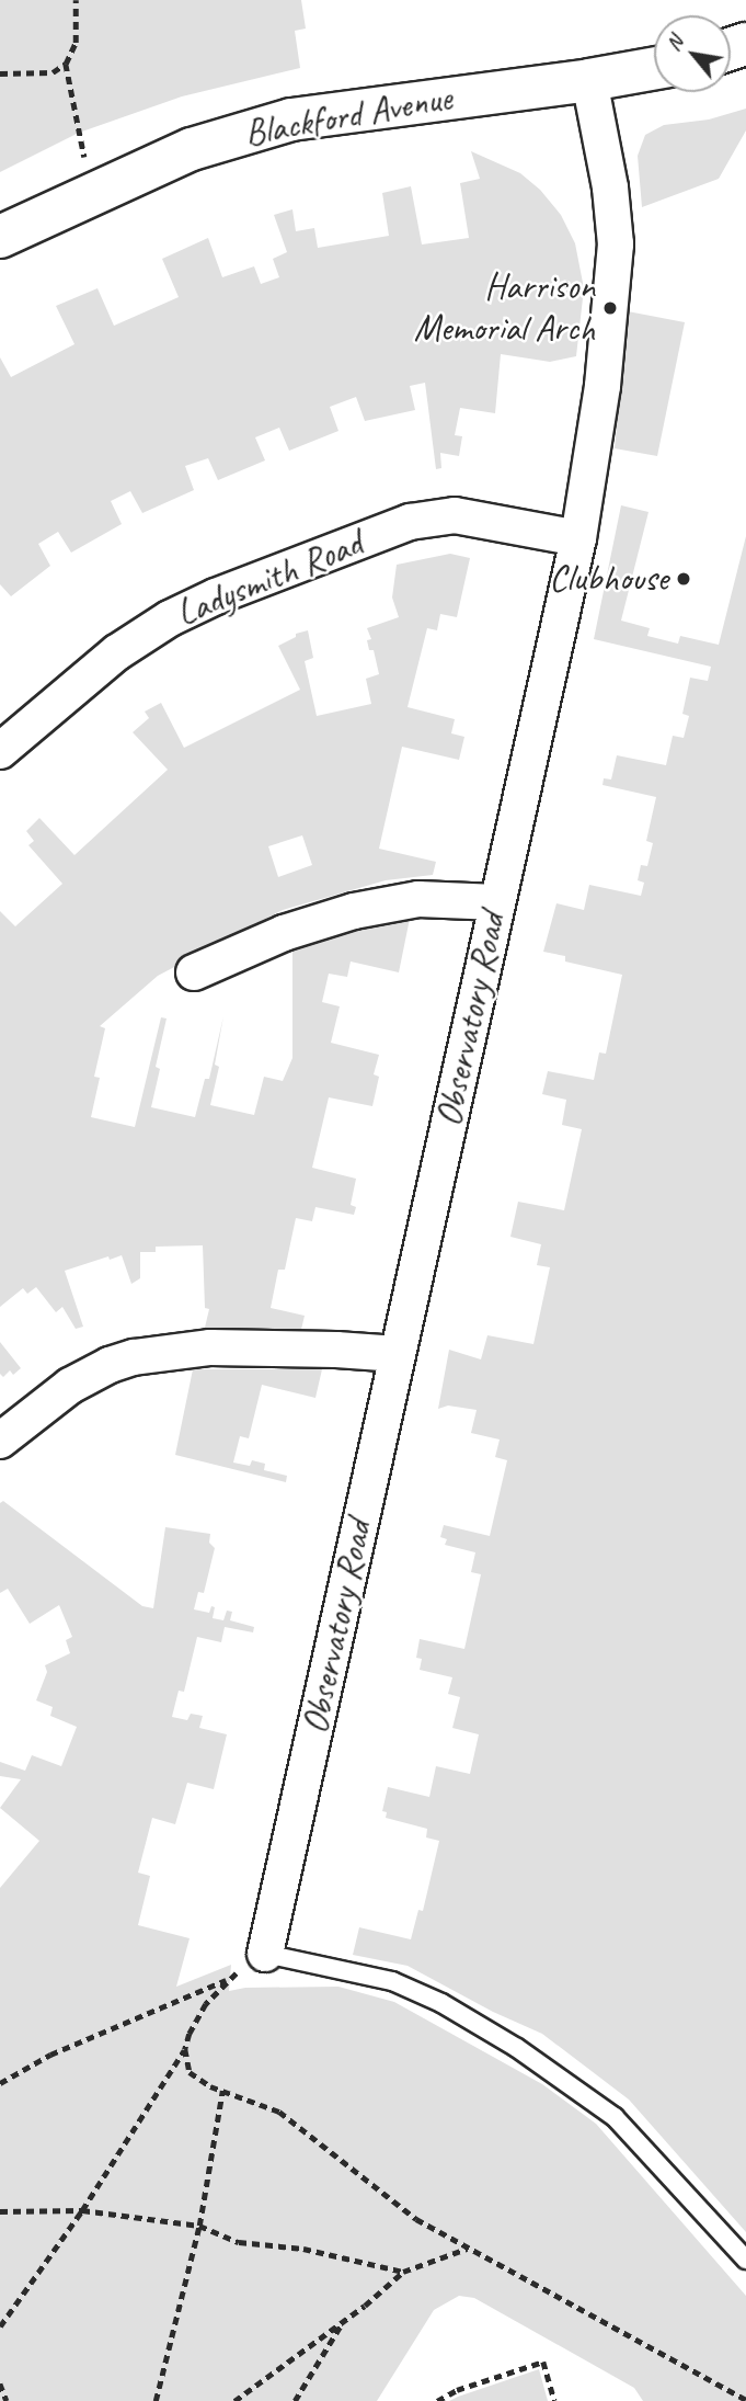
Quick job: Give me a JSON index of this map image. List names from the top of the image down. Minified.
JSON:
{"streets":{"street":["Blackford Avenue","Ladysmith Road","Observatory Road"]},"crossings":[["Blackford Avenue","Observatory Road"],["Ladysmith Road","Observatory Road"]],"places":["Harrison Memorial Arch","Clubhouse"],"north":"top left"}
